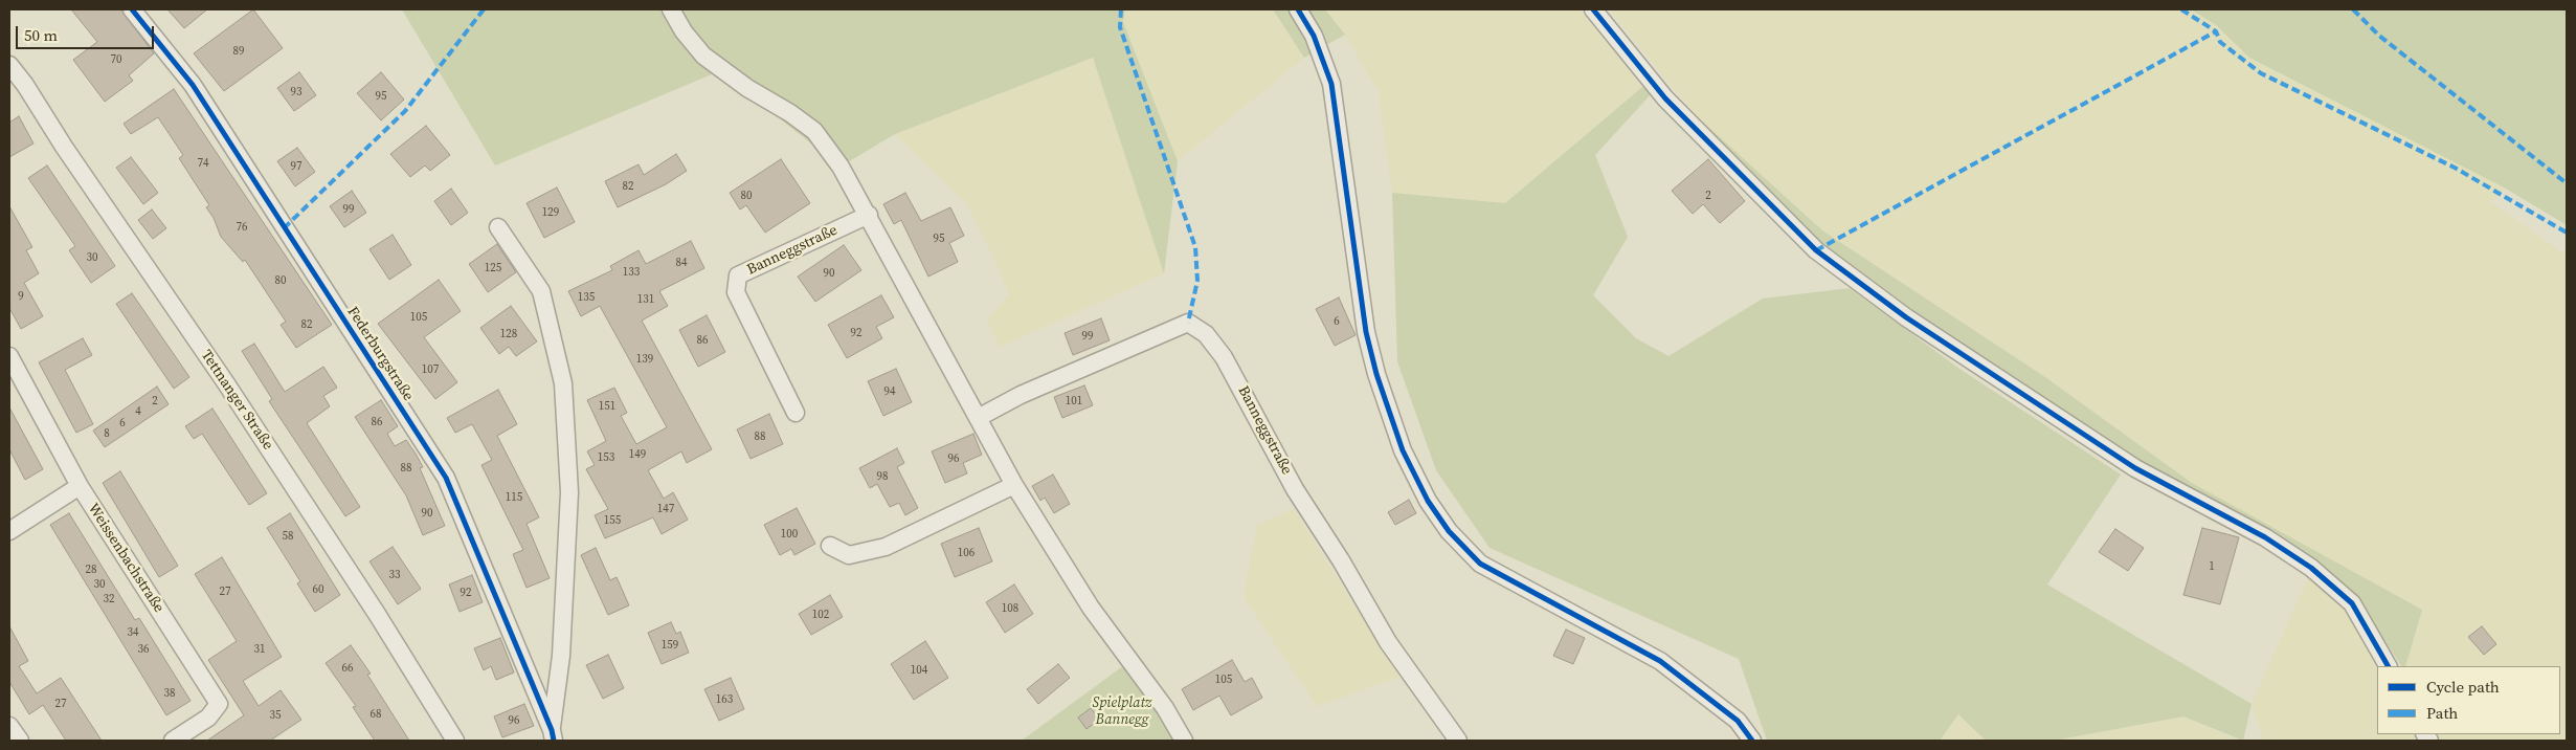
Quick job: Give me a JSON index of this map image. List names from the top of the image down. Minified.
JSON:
{"streets":{"street":["Banneggstraße","Federburgstraße","Tettnanger Straße","Weissenbachstraße"]},"parks":["Spielplatz Bannegg"],"house_numbers":["89","70","93","95","74","97","82","80","2","99","129","76","95","30","84","125","133","90","80","9","135","131","105","6","82","92","128","99","86","139","107","94","2","101","151","4","86","6","8","88","149","153","96","88","98","115","147","90","155","100","58","106","1","28","33","30","60","27","92","32","108","102","34","159","36","31","66","104","105","38","163","27","68","35","96"],"legend":["Cycle path","Path"],"scale_bar":"50 m"}
